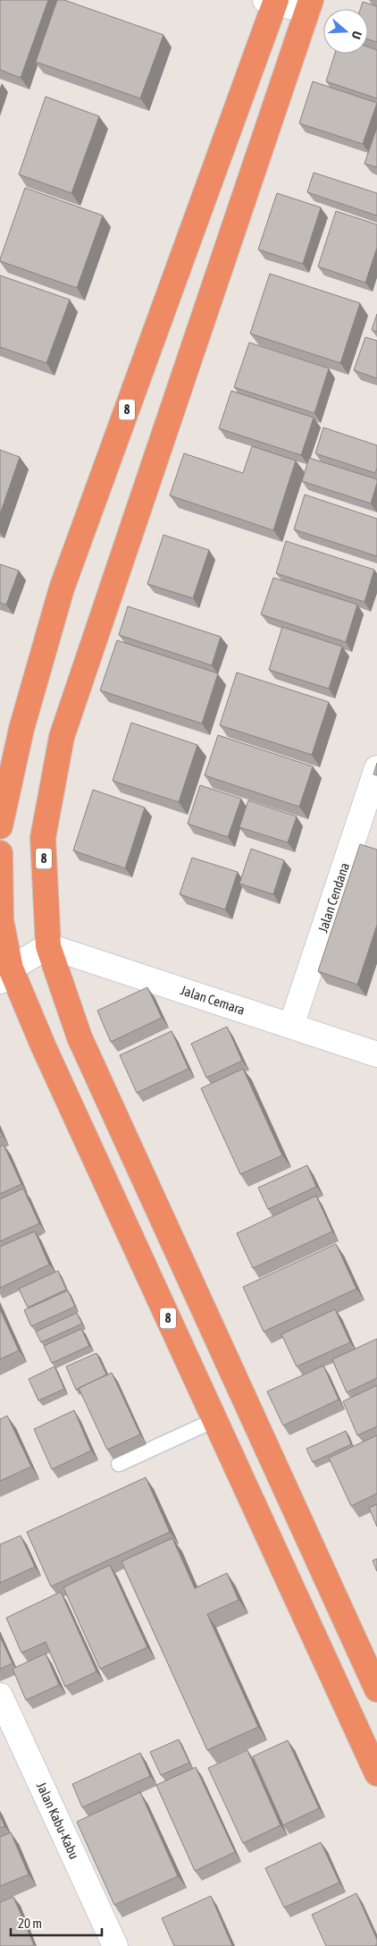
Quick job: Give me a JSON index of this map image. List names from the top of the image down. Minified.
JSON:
{"streets":{"highway":["8"],"street":["Jalan Cendana","Jalan Cemara","Jalan Kabu-Kabu"]},"crossings":[["8","Jalan Cemara"],["Jalan Cendana","Jalan Cemara"]],"scale_bar":"20 m","north":"right"}
